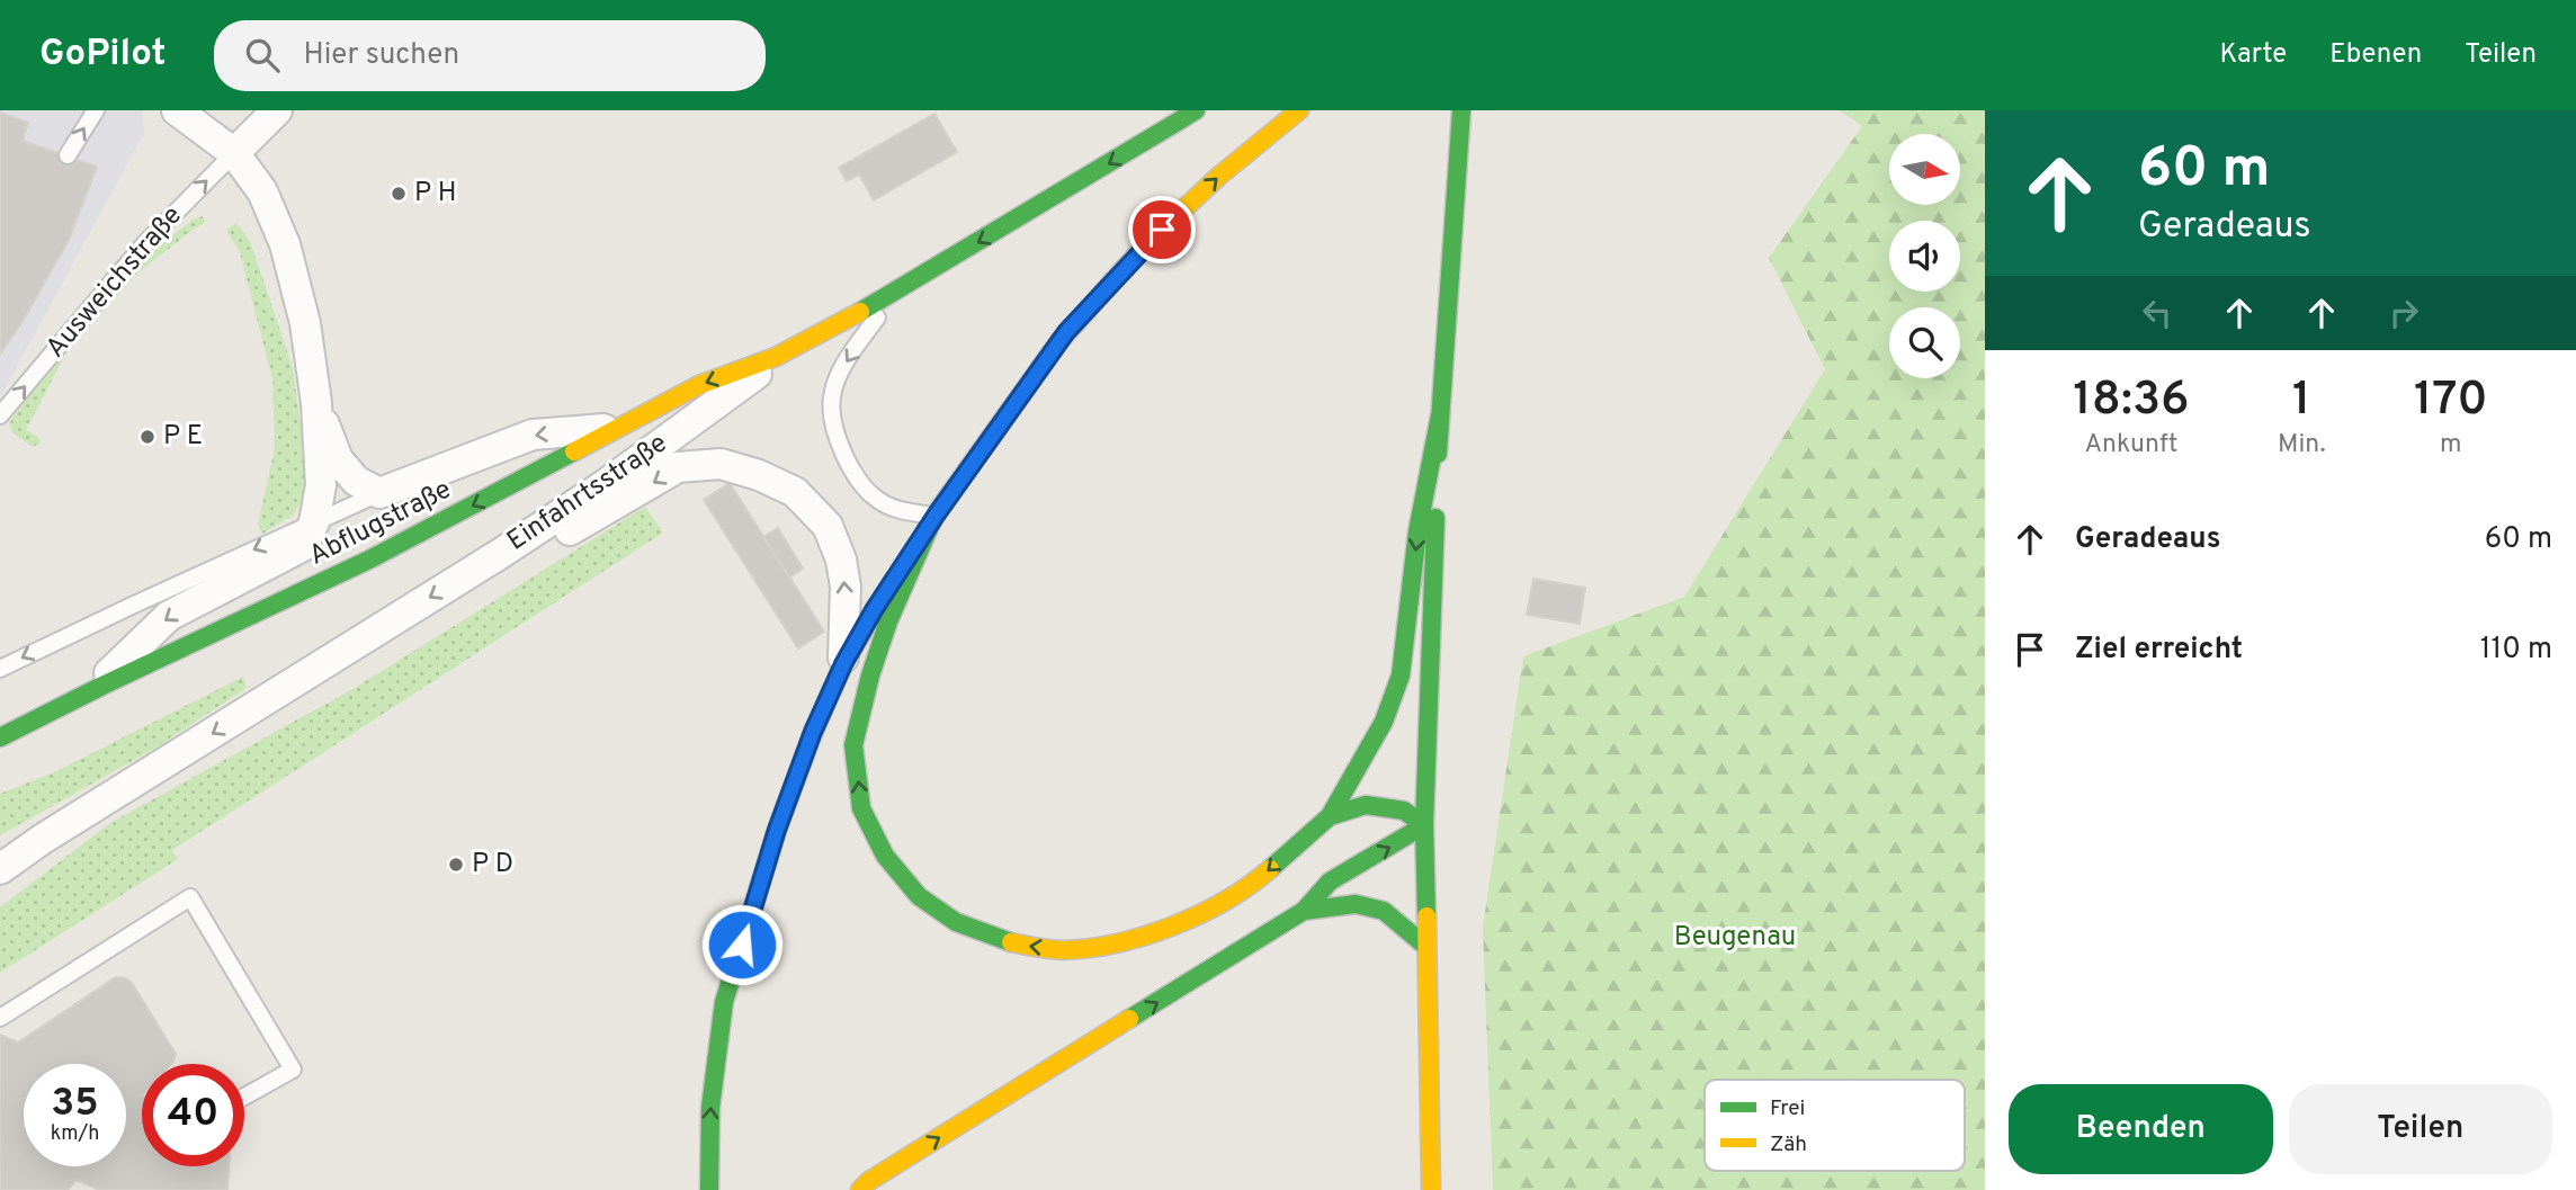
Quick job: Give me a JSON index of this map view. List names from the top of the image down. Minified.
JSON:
{"streets":{"main road":["Einfahrtsstraße","Abflugstraße"],"lane":["Ausweichstraße"]},"crossings":[["Einfahrtsstraße","Abflugstraße"]],"one_way":["Ausweichstraße","Abflugstraße"],"parks":["Beugenau"],"places":["P H","P E","P D"],"legend":["Frei","Zäh"],"north":"right","page":{"header":"GoPilot","search":"Hier suchen","nav":["Karte","Ebenen","Teilen"],"turn":["60 m","Geradeaus"],"eta":["18:36","Ankunft","1","Min.","170","m"],"list":[{"name":"Geradeaus","value":"60 m"},{"name":"Ziel erreicht","value":"110 m"}],"speed":"35 km/h","limit":"40","buttons":["Beenden","Teilen"]}}
